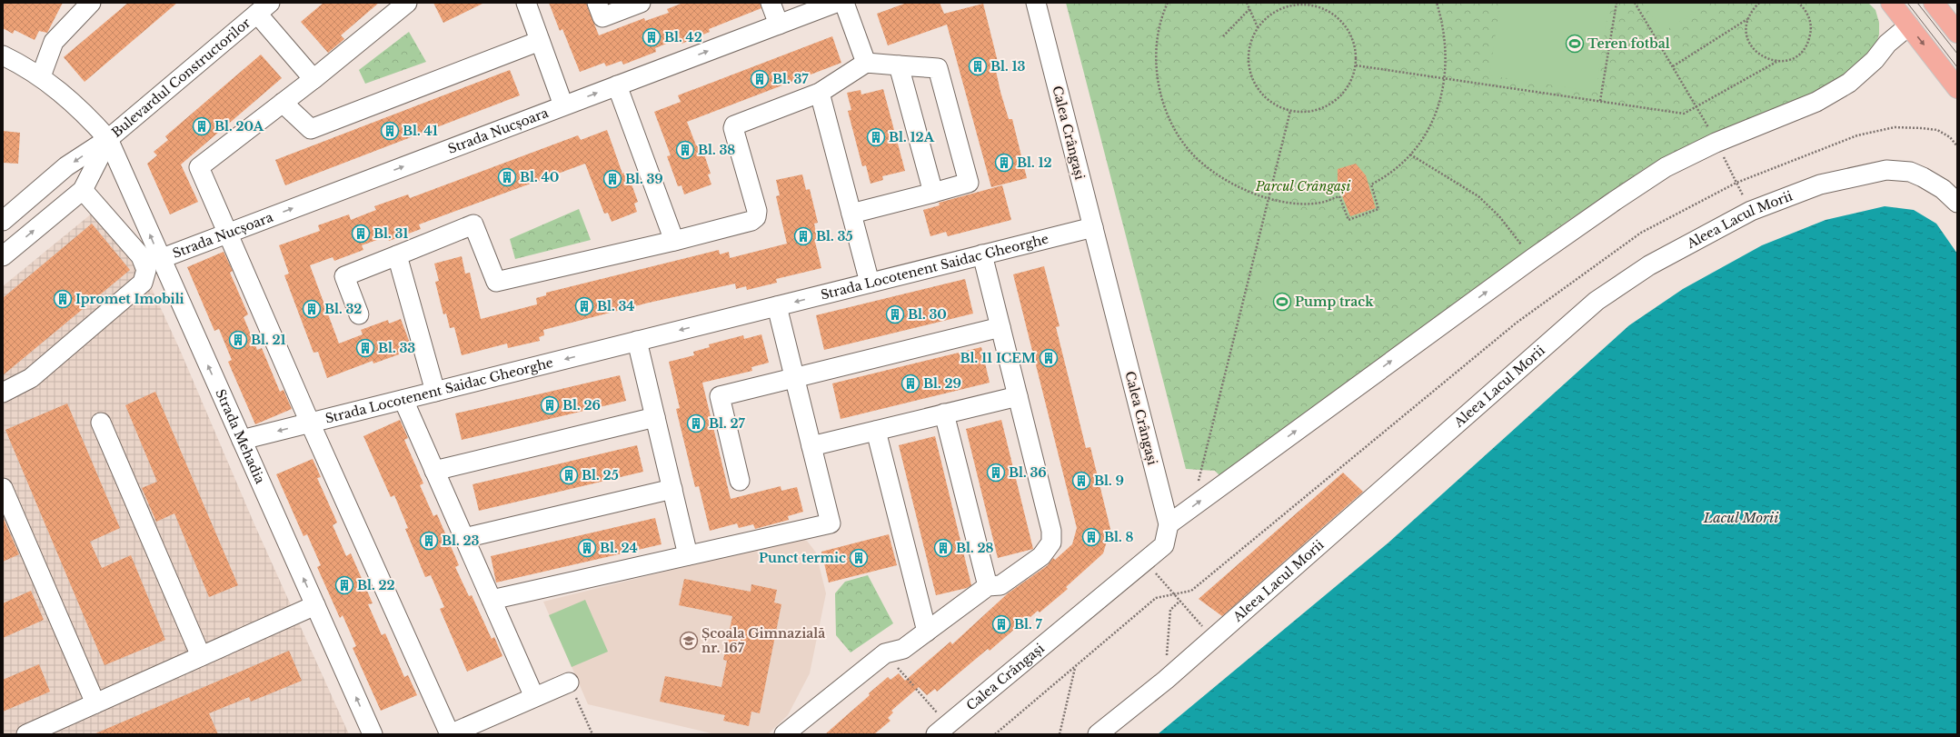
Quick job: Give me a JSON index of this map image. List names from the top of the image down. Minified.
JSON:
{"streets":{"street":["Bulevardul Constructorilor","Strada Nucșoara","Calea Crângași","Aleea Lacul Morii","Strada Locotenent Saidac Gheorghe","Strada Mehadia"]},"crossings":[["Bulevardul Constructorilor","Strada Mehadia"],["Strada Nucșoara","Strada Mehadia"],["Calea Crângași","Strada Locotenent Saidac Gheorghe"],["Strada Locotenent Saidac Gheorghe","Strada Mehadia"]],"water":["Lacul Morii"],"parks":["Parcul Crângași"],"places":{"building":["Bl. 42","Bl. 13","Bl. 37","Bl. 20A","Bl. 41","Bl. 12A","Bl. 38","Bl. 12","Bl. 40","Bl. 39","Bl. 31","Bl. 35","Ipromet Imobili","Bl. 34","Bl. 32","Bl. 30","Bl. 21","Bl. 33","Bl. 11 ICEM","Bl. 29","Bl. 26","Bl. 27","Bl. 36","Bl. 25","Bl. 9","Bl. 8","Bl. 23","Bl. 24","Bl. 28","Punct termic","Bl. 22","Bl. 7"],"sports":["Teren fotbal","Pump track"],"school or university":["Școala Gimnazială nr. 167"]}}
